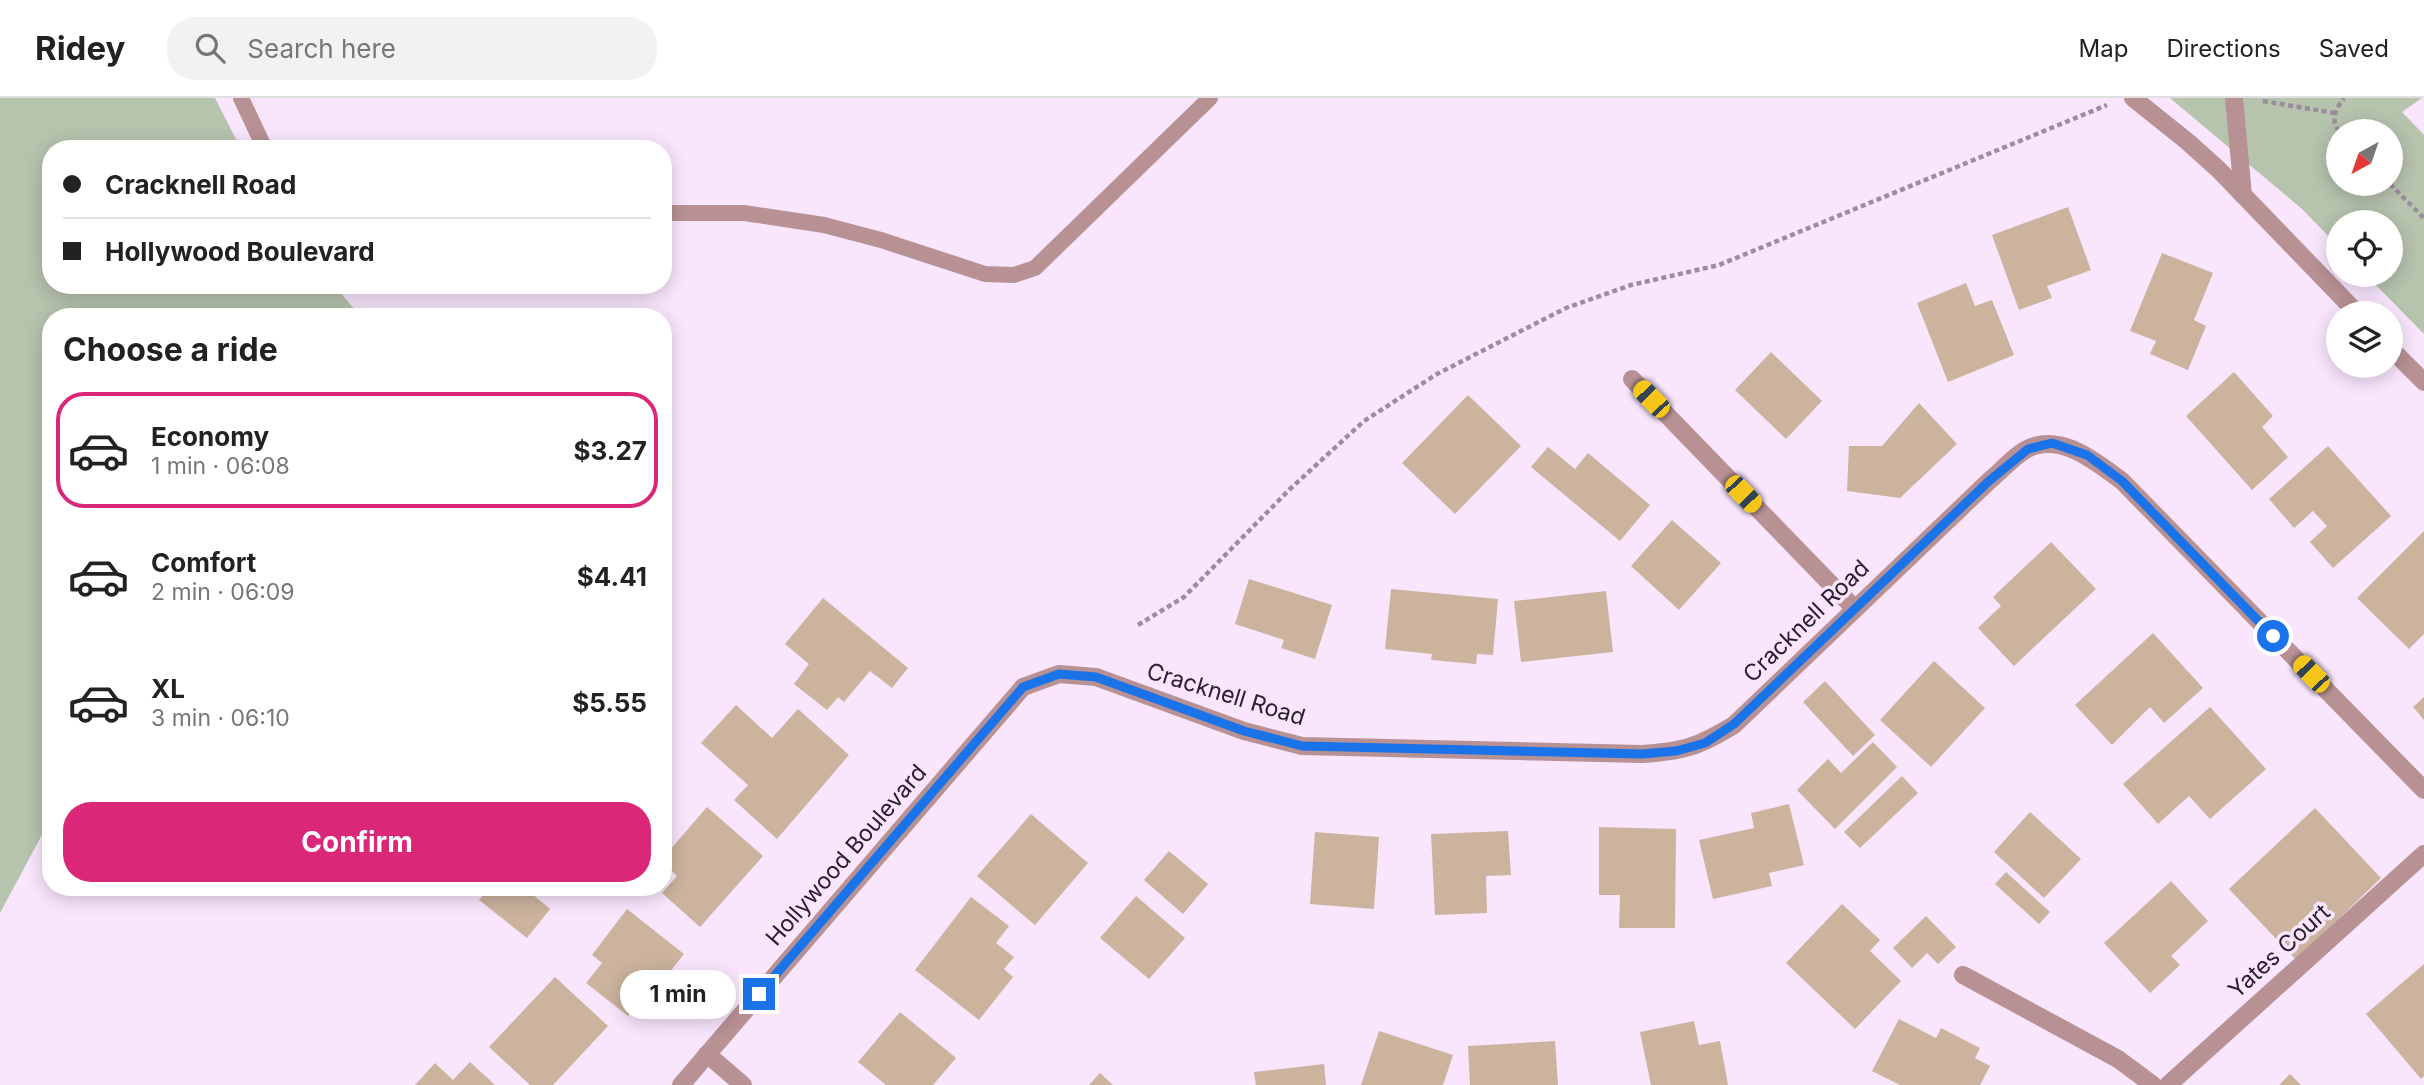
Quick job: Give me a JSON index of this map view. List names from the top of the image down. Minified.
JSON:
{"streets":{"street":["Cracknell Road","Hollywood Boulevard","Yates Court"]},"crossings":[["Cracknell Road","Hollywood Boulevard"]],"north":"bottom left","page":{"header":"Ridey","search":"Search here","nav":["Map","Directions","Saved"],"banner":["Cracknell Road","Hollywood Boulevard"],"heading":"Choose a ride","list":[{"name":"Economy","note":"1 min · 06:08","value":"$3.27"},{"name":"Comfort","note":"2 min · 06:09","value":"$4.41"},{"name":"XL","note":"3 min · 06:10","value":"$5.55"}],"buttons":"Confirm","bubble":"1 min"}}
